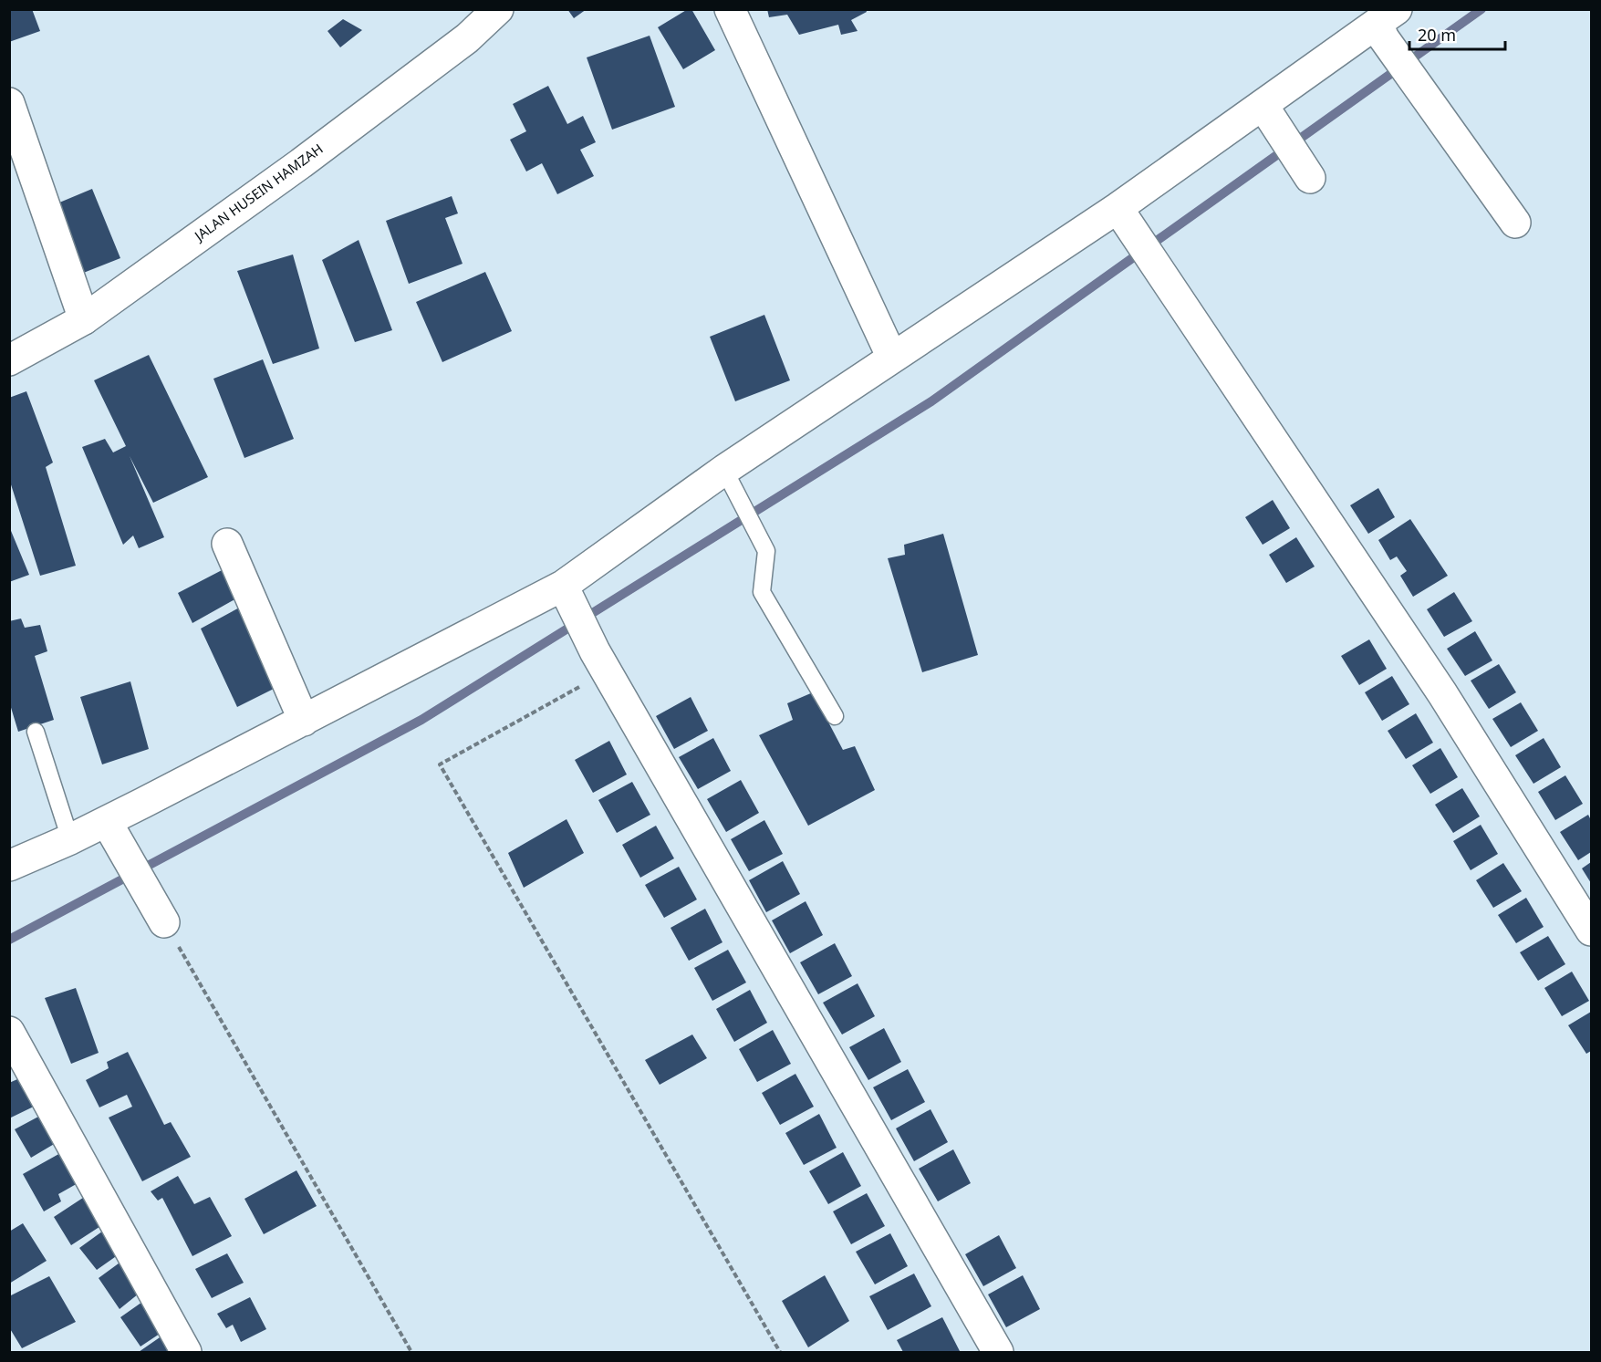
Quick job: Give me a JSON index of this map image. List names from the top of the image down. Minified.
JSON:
{"streets":{"street":["JALAN HUSEIN HAMZAH"]},"scale_bar":"20 m"}
